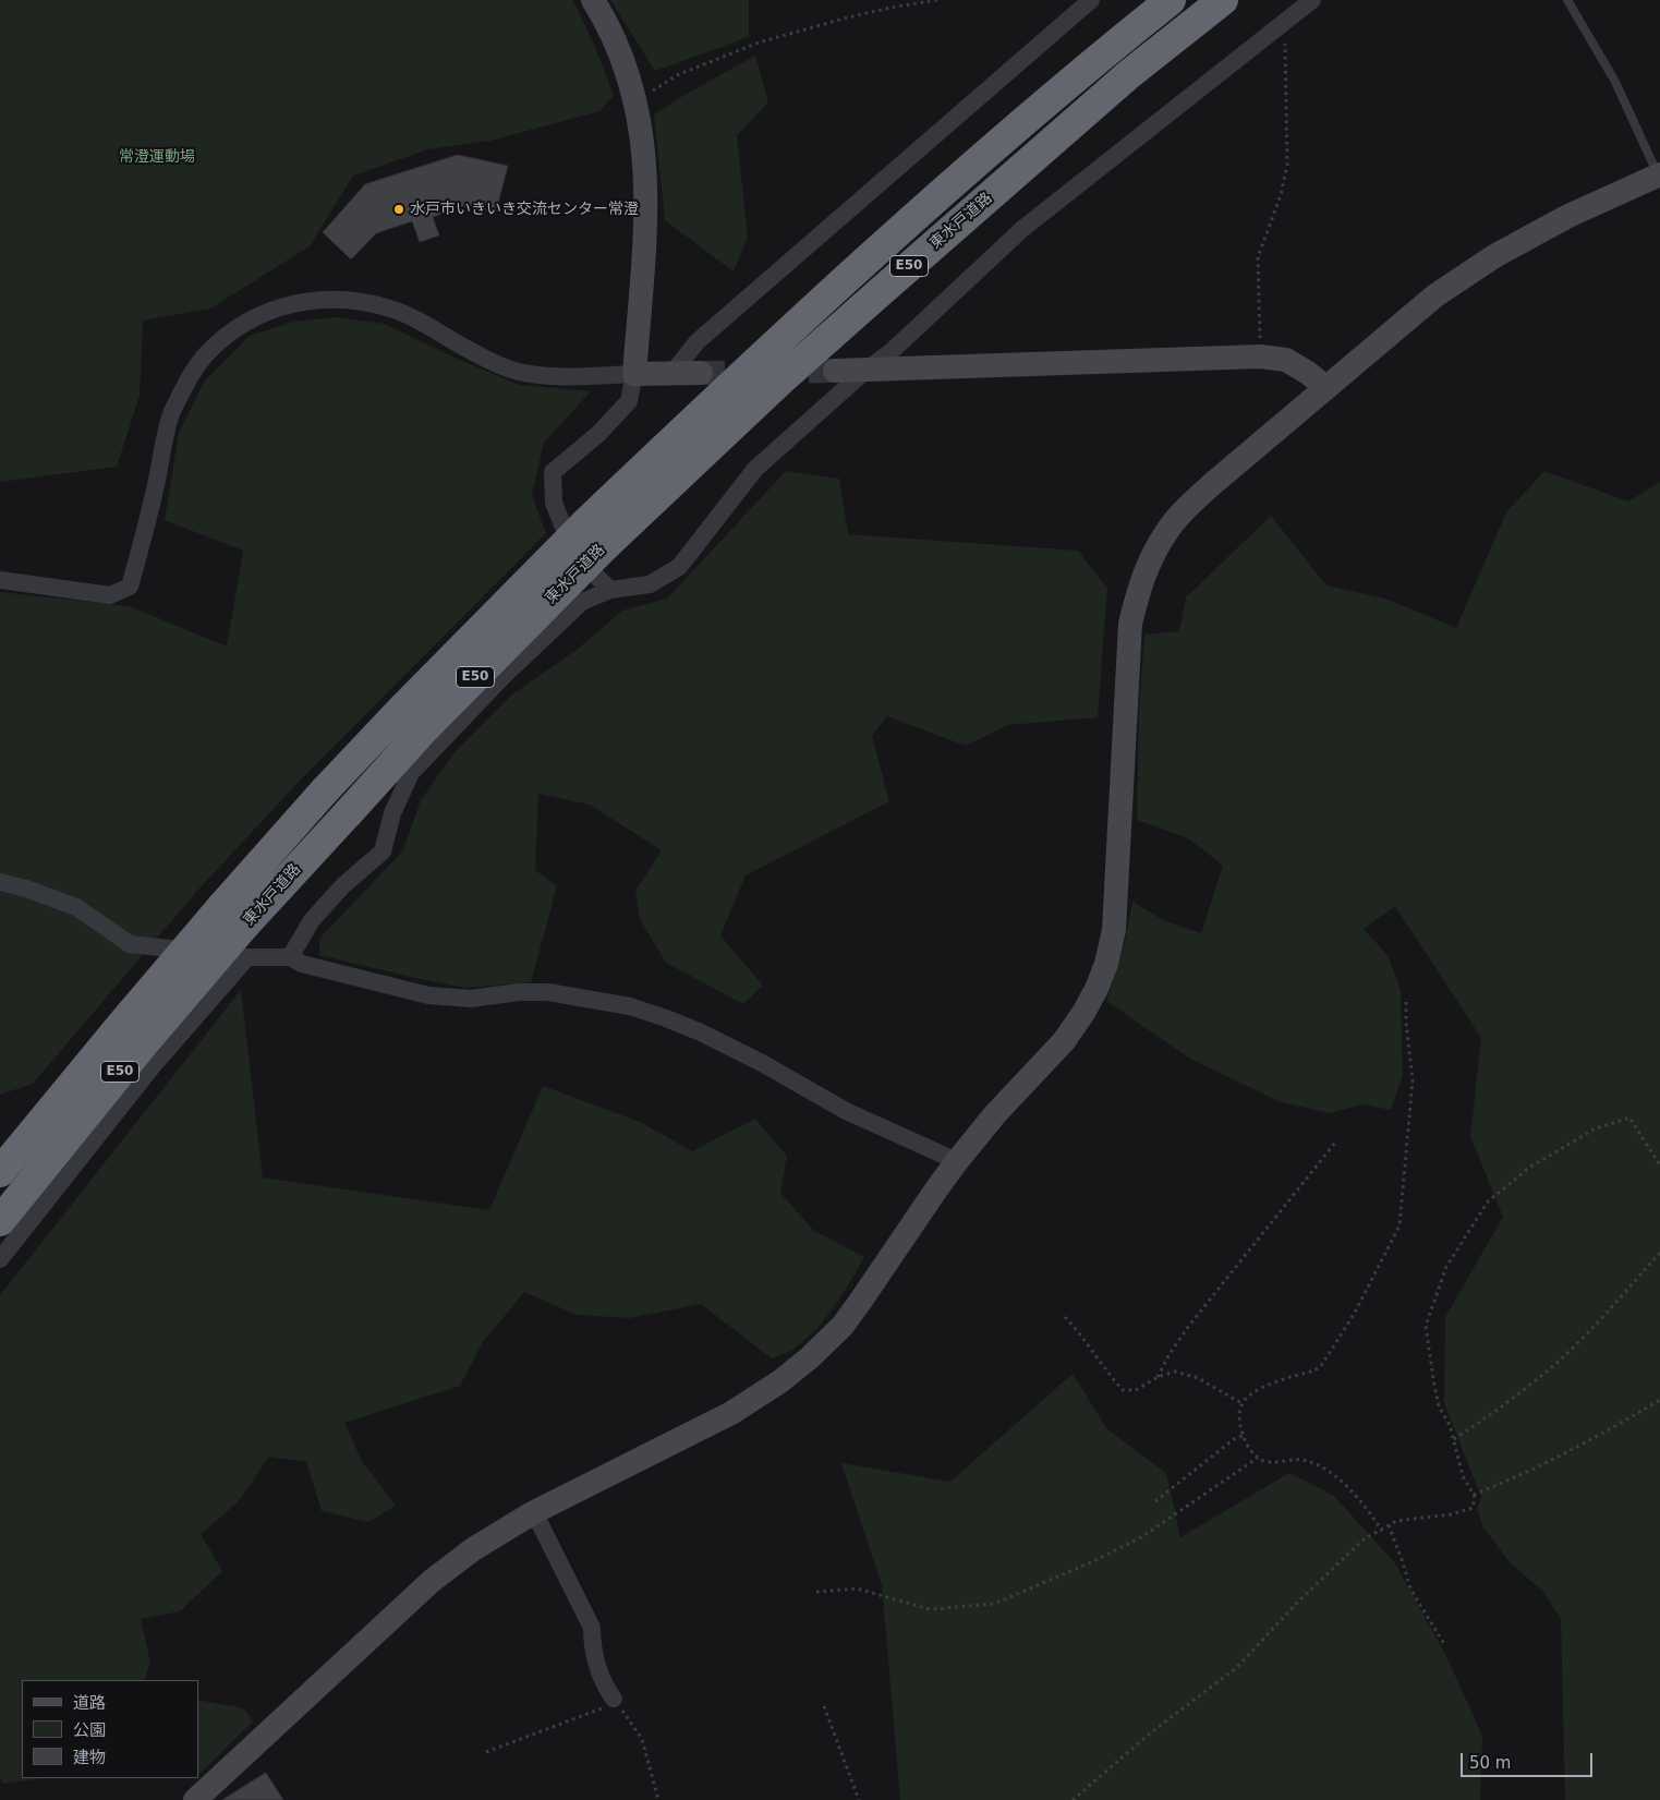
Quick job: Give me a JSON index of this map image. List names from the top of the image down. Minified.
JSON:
{"streets":{"highway":["東水戸道路","E50"]},"parks":["常澄運動場"],"places":["水戸市いきいき交流センター常澄"],"legend":["道路","公園","建物"],"scale_bar":"50 m"}
